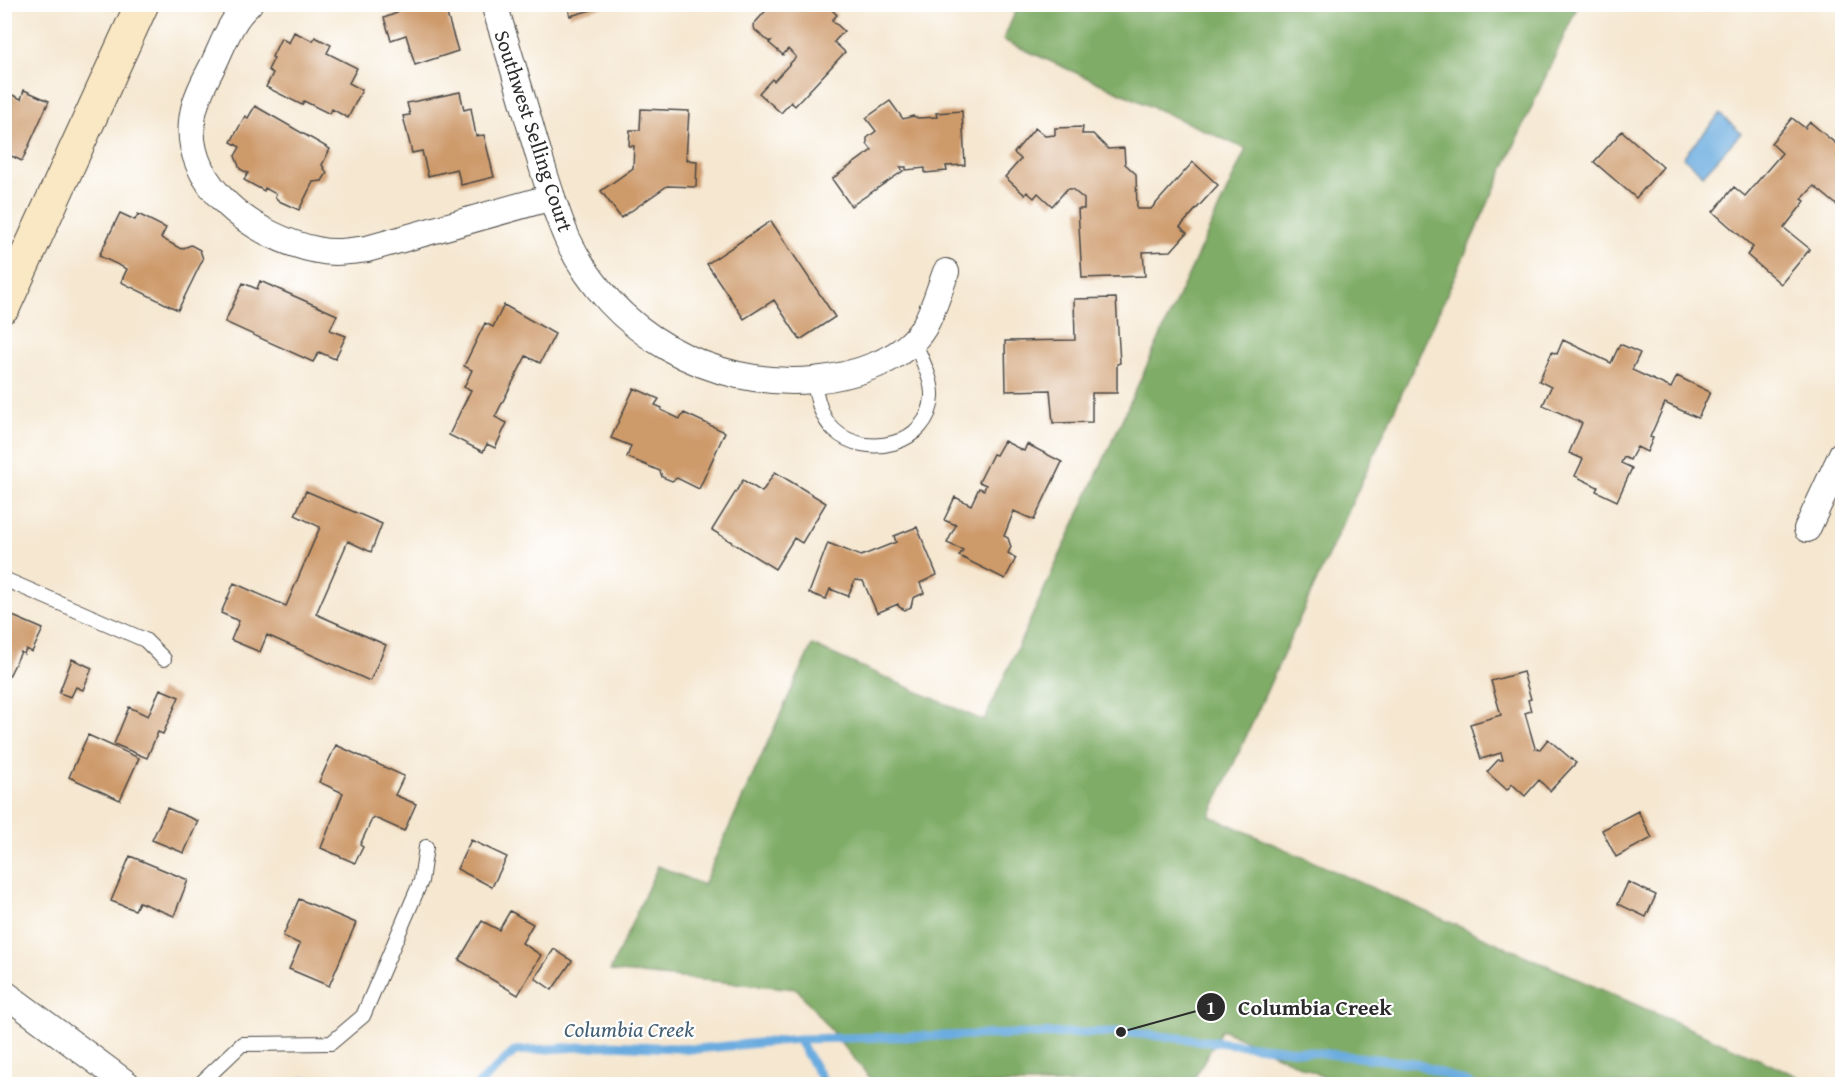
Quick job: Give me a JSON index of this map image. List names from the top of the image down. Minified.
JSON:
{"streets":{"street":["Southwest Selling Court"]},"water":["Columbia Creek"],"places":["Columbia Creek"]}
